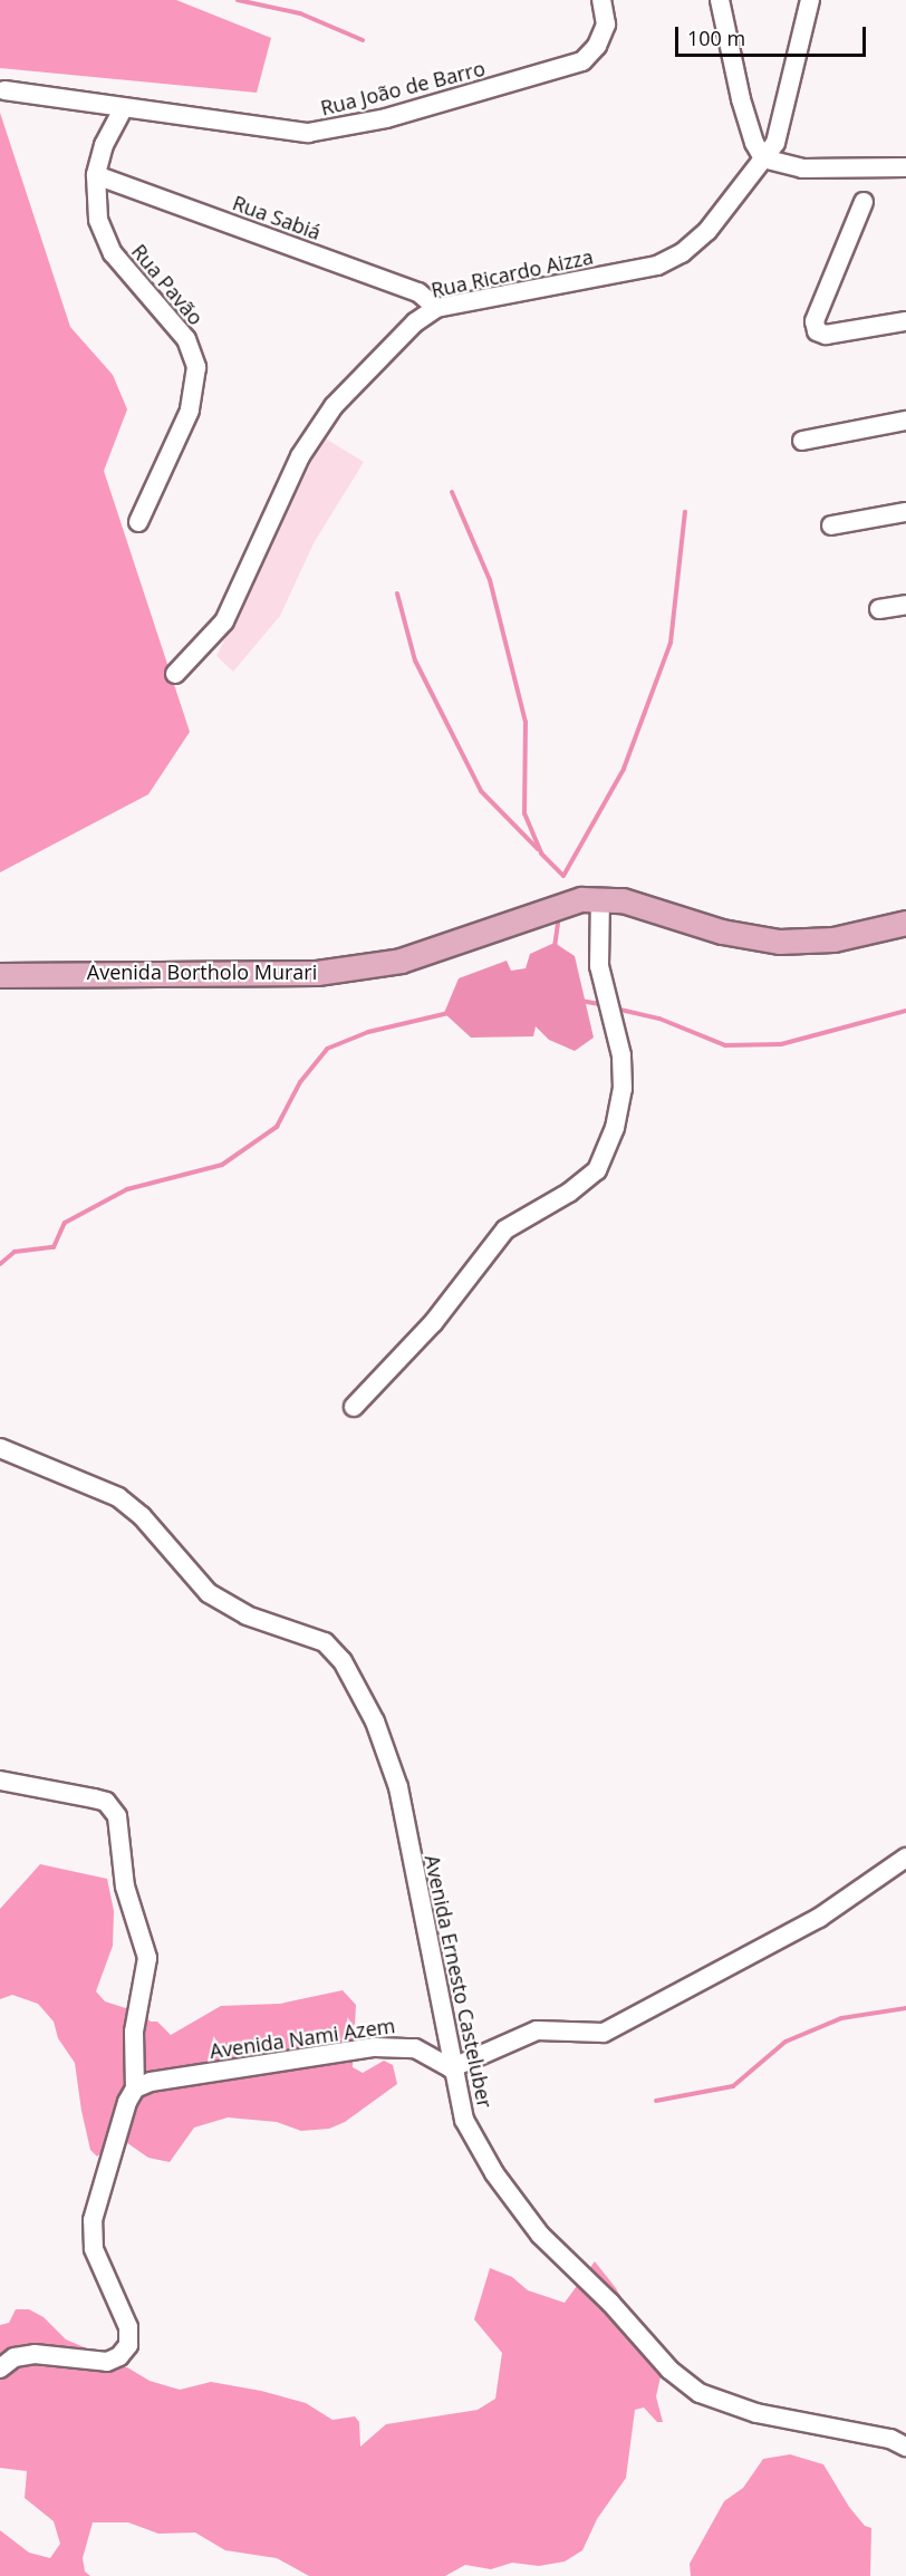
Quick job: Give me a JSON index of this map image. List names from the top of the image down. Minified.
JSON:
{"streets":{"main road":["Avenida Bortholo Murari"],"street":["Rua João de Barro","Rua Sabiá","Rua Ricardo Aizza","Rua Pavão","Avenida Ernesto Casteluber","Avenida Nami Azem"]},"crossings":[["Rua João de Barro","Rua Pavão"],["Rua Sabiá","Rua Ricardo Aizza"],["Rua Sabiá","Rua Pavão"],["Avenida Ernesto Casteluber","Avenida Nami Azem"]],"scale_bar":"100 m"}
